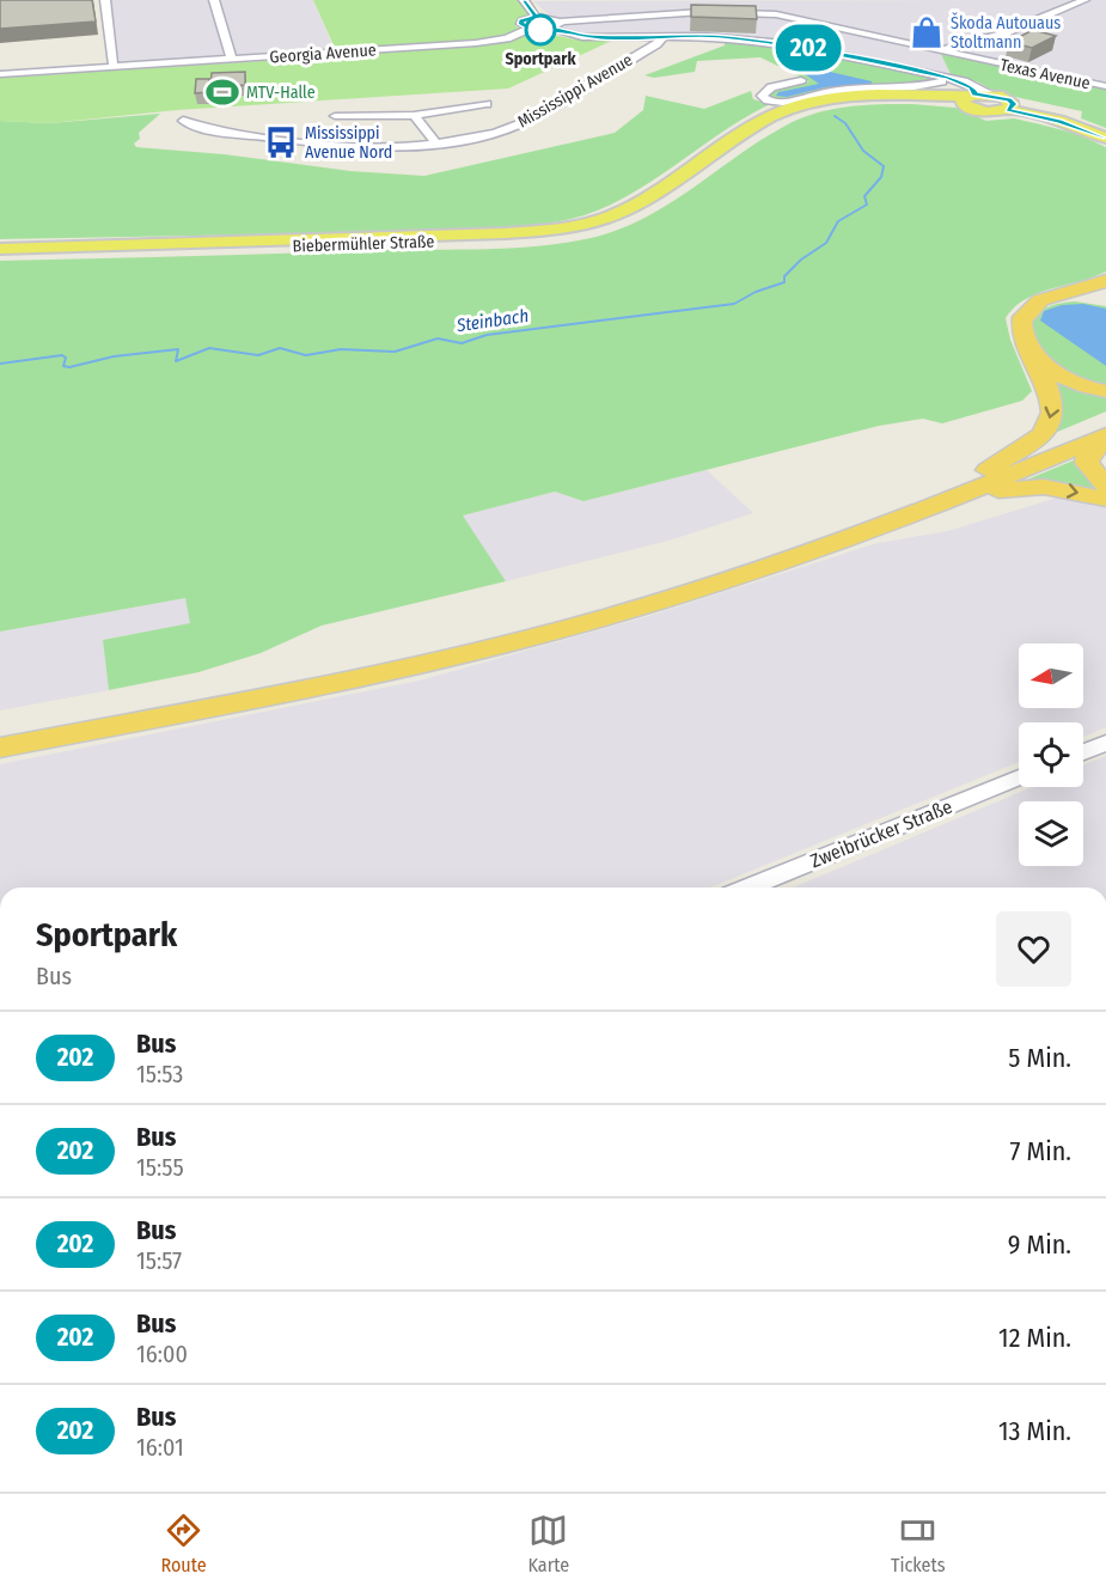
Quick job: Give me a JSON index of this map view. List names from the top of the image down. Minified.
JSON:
{"streets":{"main road":["Biebermühler Straße"],"street":["Georgia Avenue","Texas Avenue","Mississippi Avenue","Zweibrücker Straße"]},"crossings":[["Georgia Avenue","Texas Avenue"]],"water":["Steinbach"],"places":{"other":["Sportpark"],"shop":["Škoda Autouaus Stoltmann"],"sports":["MTV-Halle"],"bus stop":["Mississippi Avenue Nord"]},"lines":["bus line 202"],"north":"left","page":{"on_map":"202","heading":["Sportpark","Bus"],"list":[{"mark":"202","name":"Bus","note":"15:53","value":"5 Min."},{"mark":"202","name":"Bus","note":"15:55","value":"7 Min."},{"mark":"202","name":"Bus","note":"15:57","value":"9 Min."},{"mark":"202","name":"Bus","note":"16:00","value":"12 Min."},{"mark":"202","name":"Bus","note":"16:01","value":"13 Min."}],"tabs":["Route","Karte","Tickets"]}}
